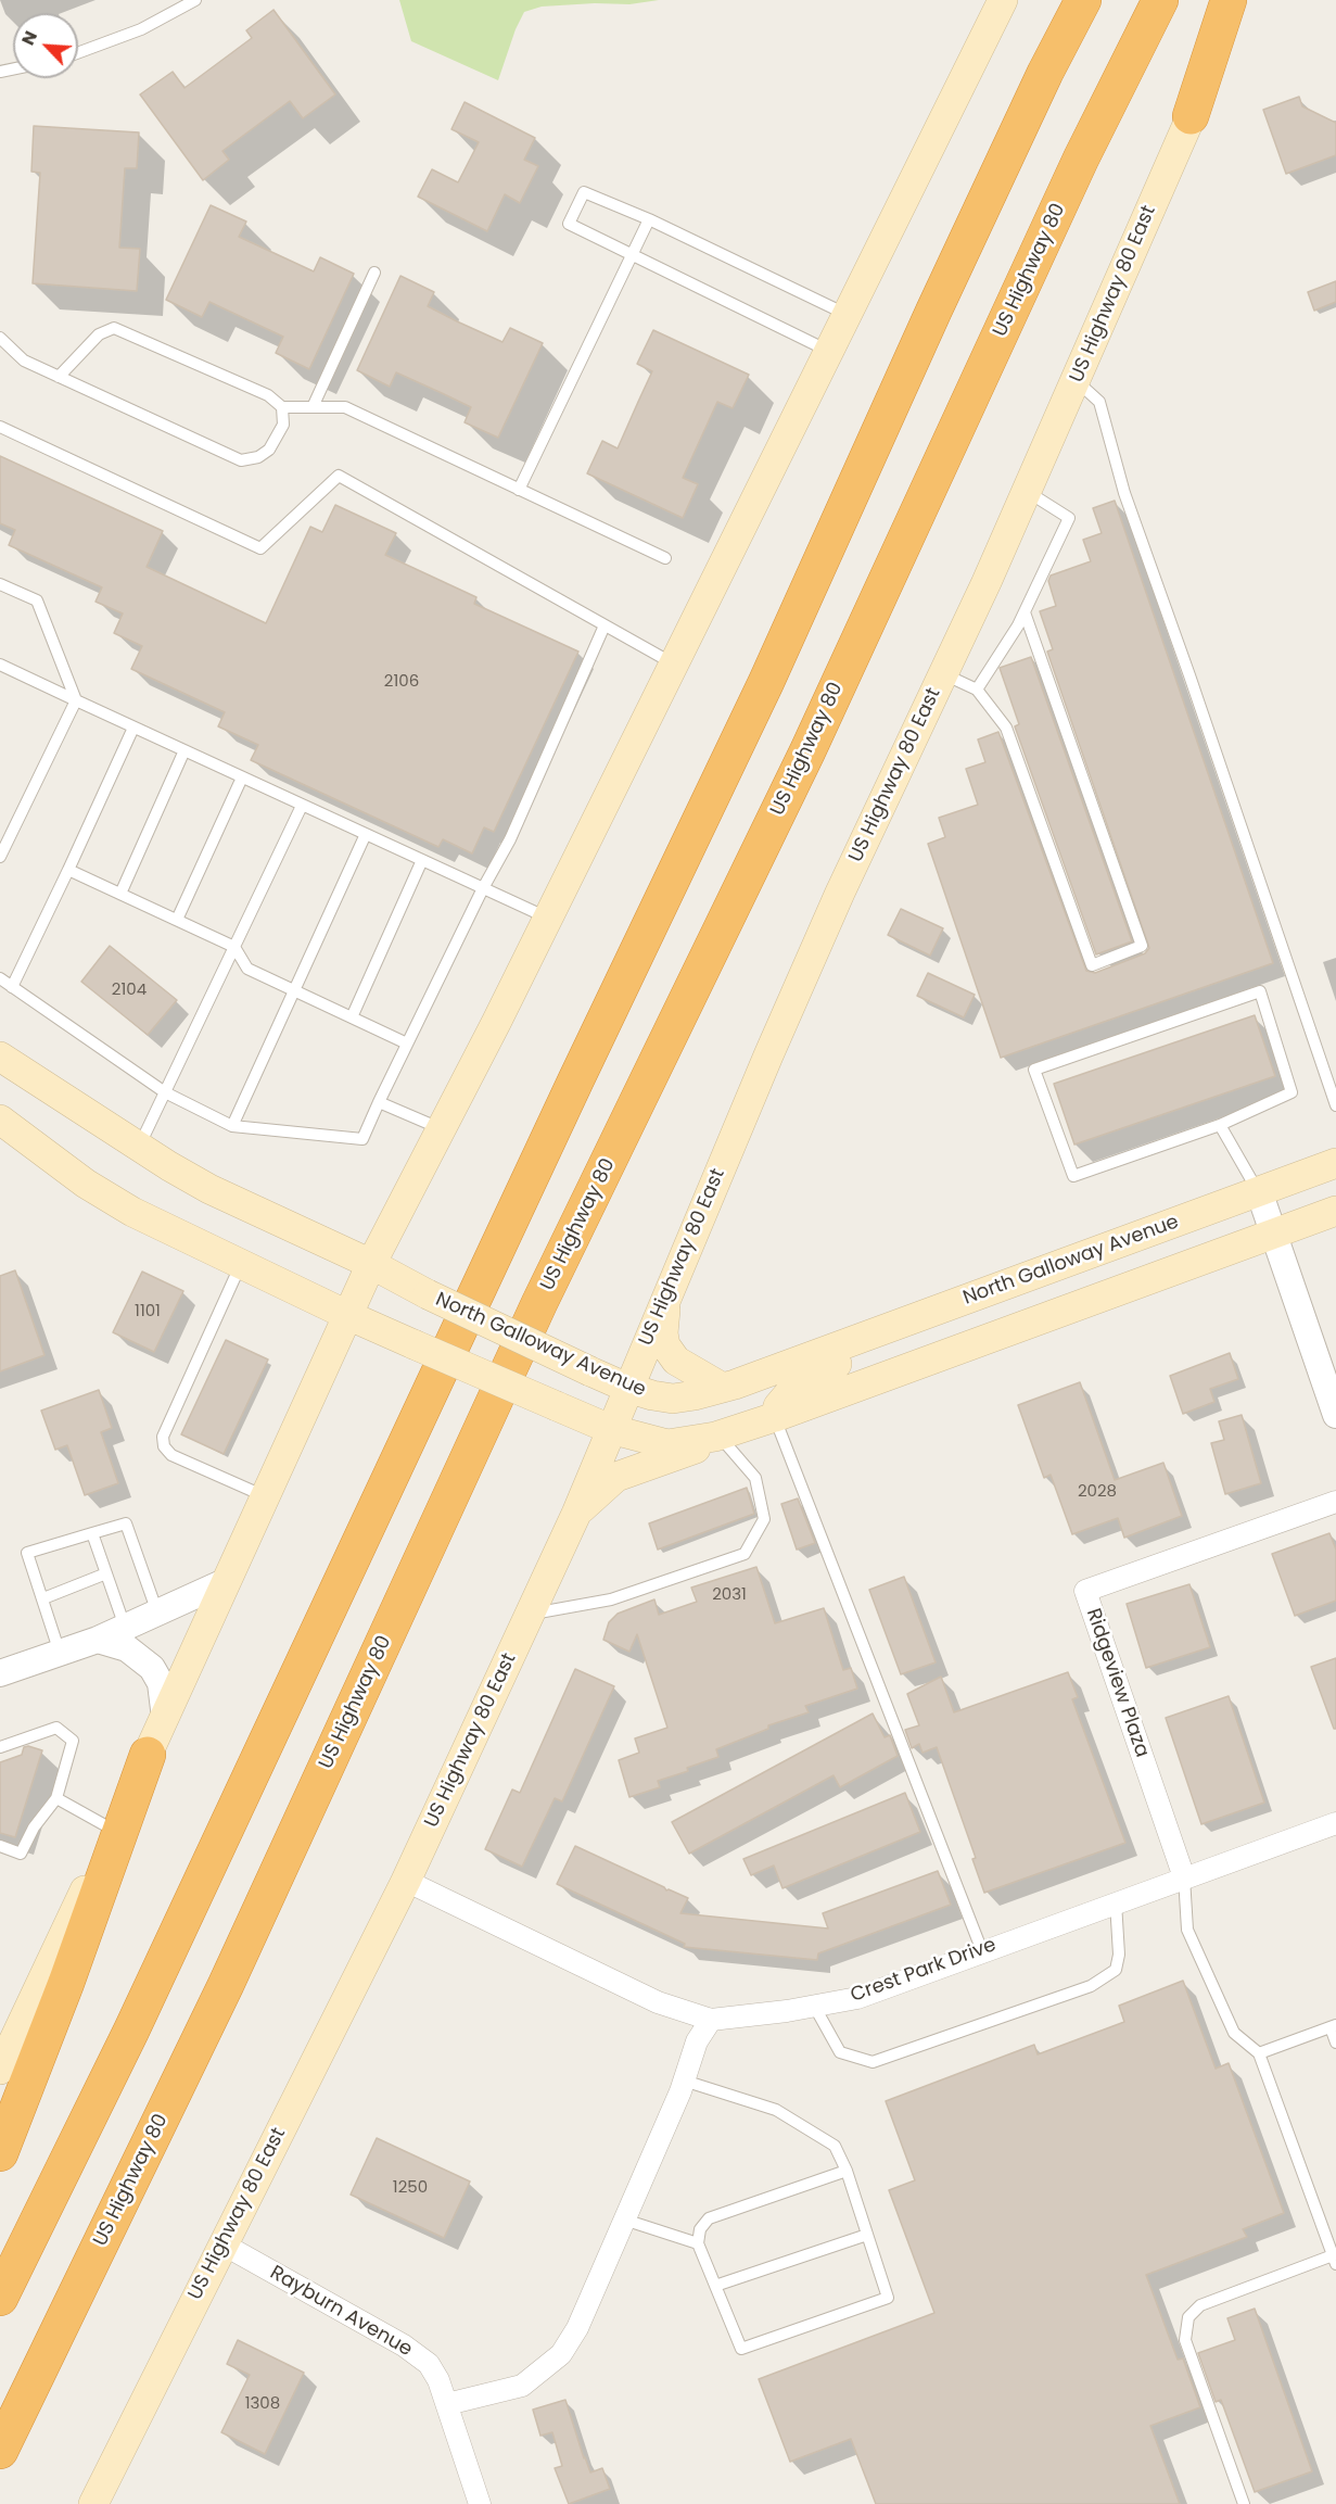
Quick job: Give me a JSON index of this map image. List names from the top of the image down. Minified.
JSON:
{"streets":{"highway":["US Highway 80"],"main road":["US Highway 80 East","North Galloway Avenue"],"street":["Ridgeview Plaza","Crest Park Drive","Rayburn Avenue"]},"crossings":[["US Highway 80 East","North Galloway Avenue"],["US Highway 80 East","Crest Park Drive"],["US Highway 80 East","Rayburn Avenue"],["Ridgeview Plaza","Crest Park Drive"]],"house_numbers":["2106","2104","1101","2028","2031","1250","1308"],"north":"top left"}
